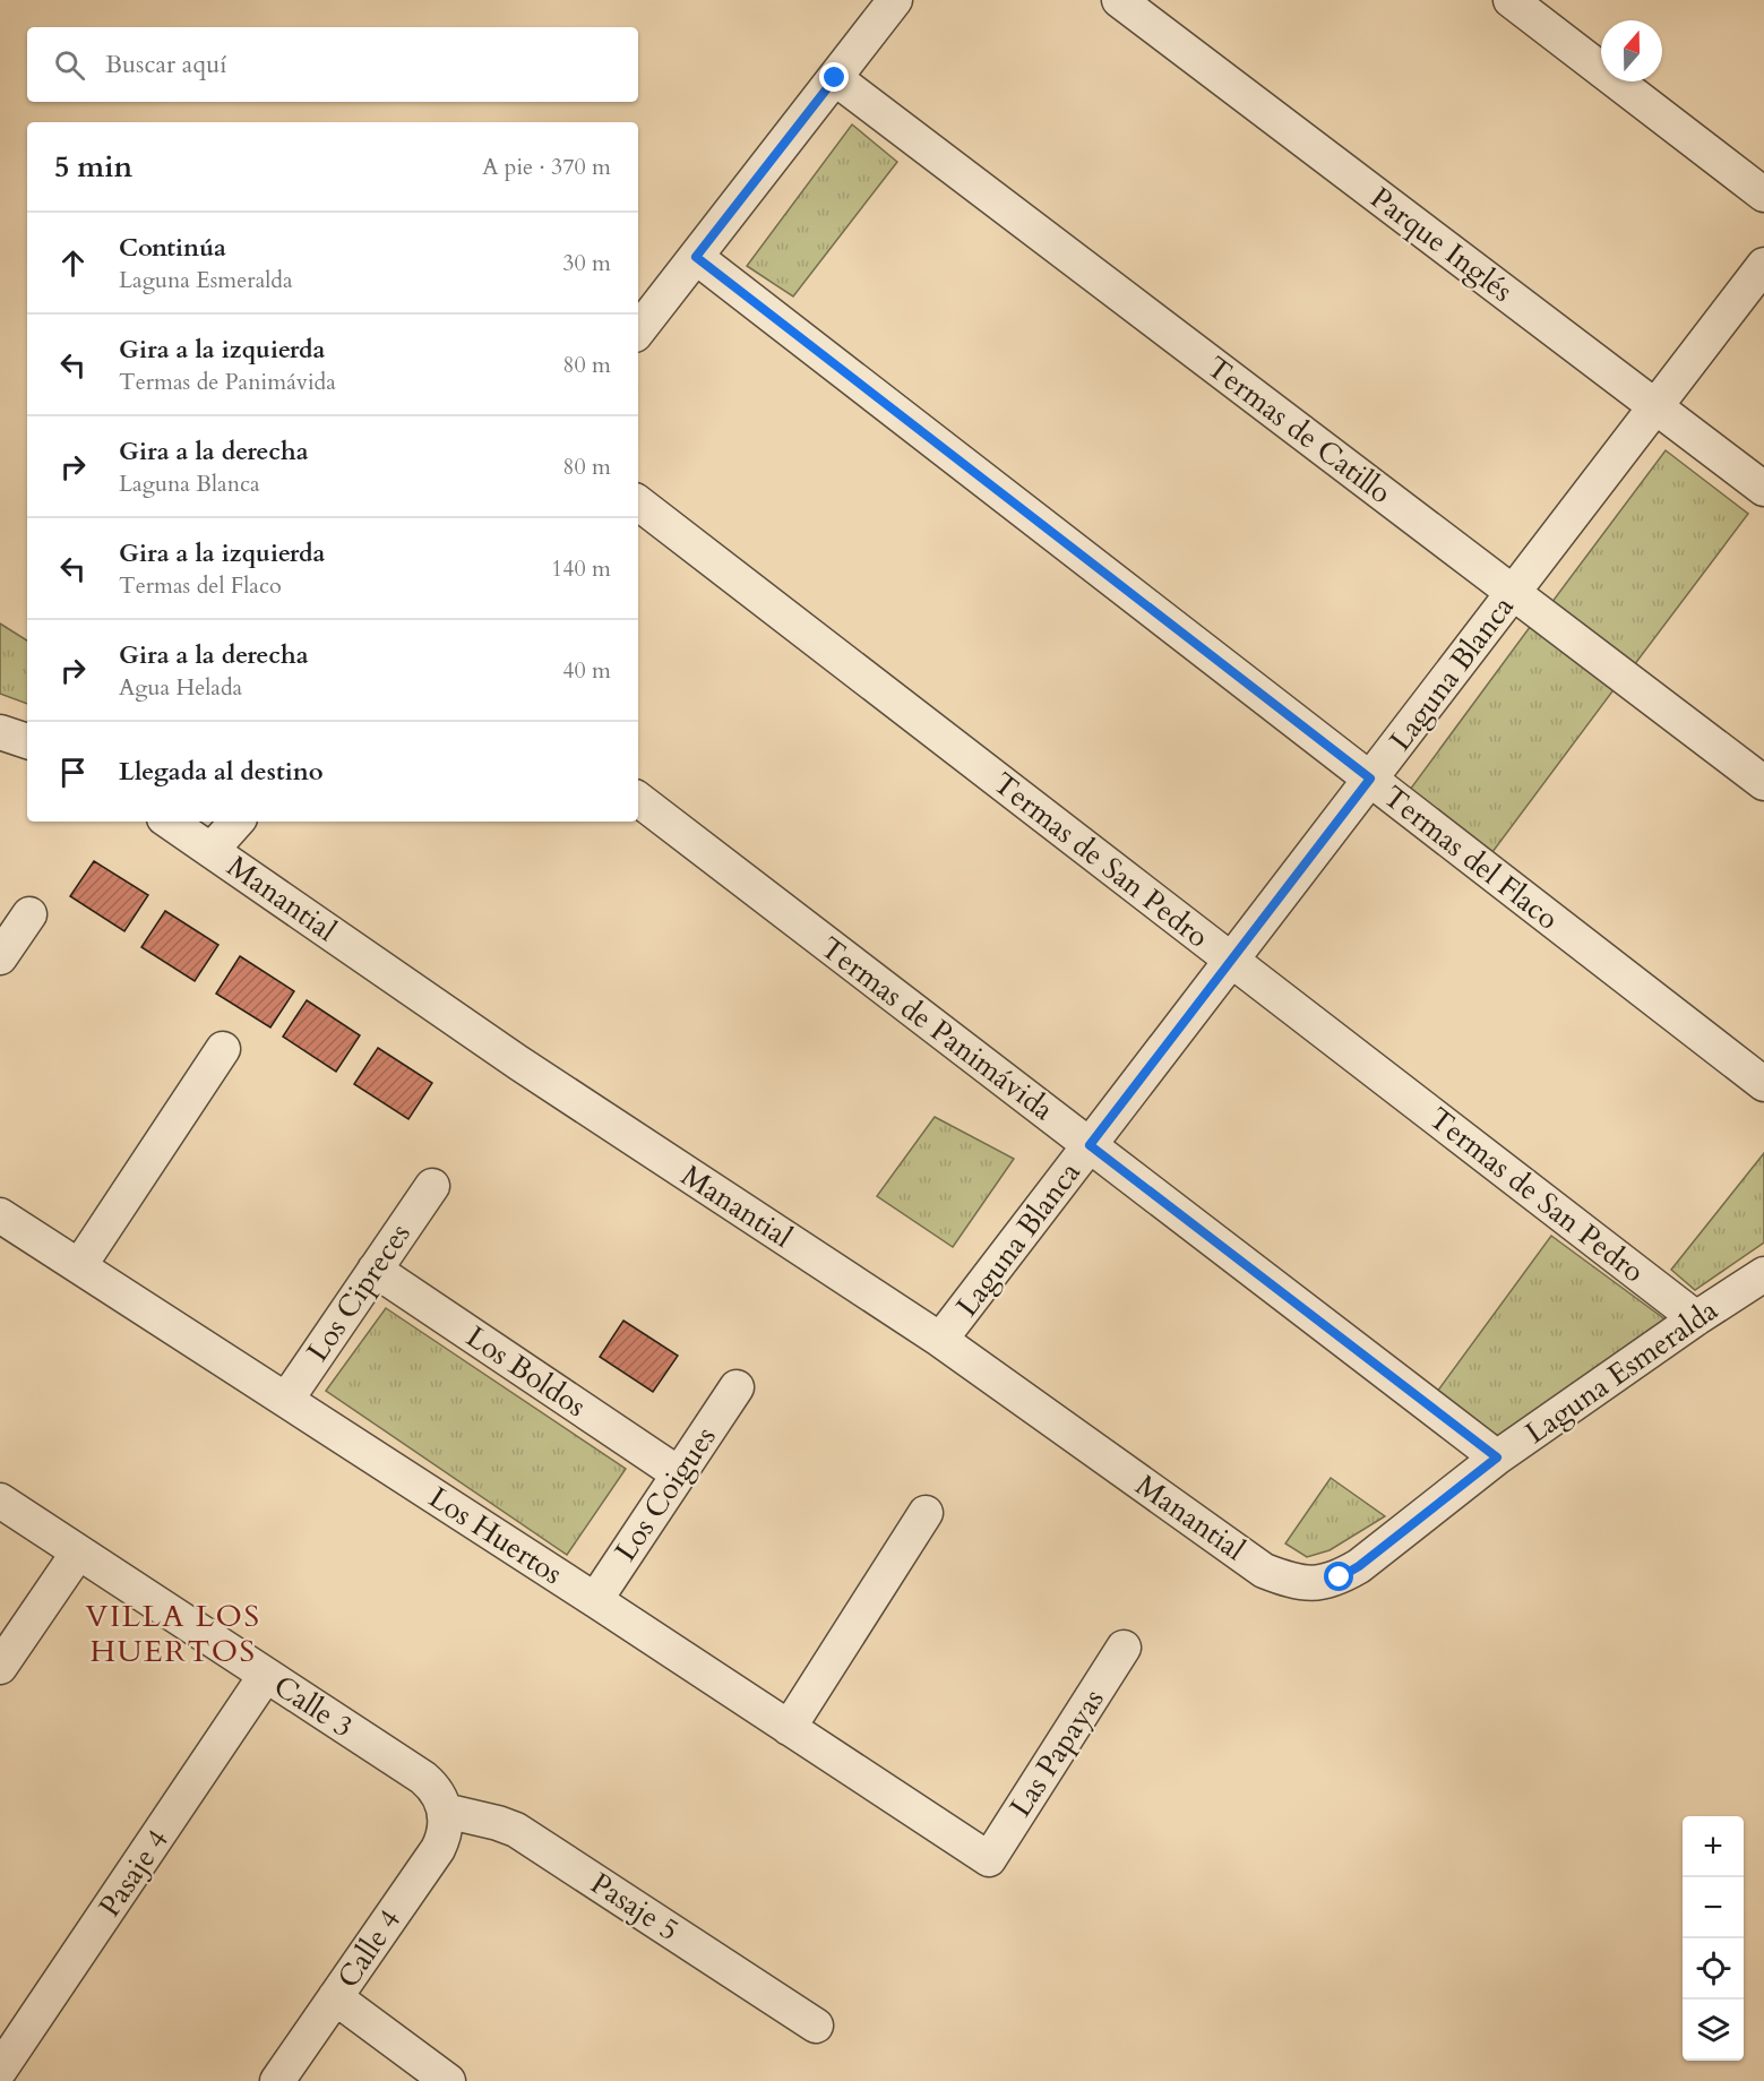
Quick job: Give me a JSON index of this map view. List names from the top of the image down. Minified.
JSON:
{"streets":{"street":["Parque Inglés","Termas de Catillo","Laguna Blanca","Termas del Flaco","Termas de San Pedro","Manantial","Termas de Panimávida","Los Cipreces","Los Boldos","Laguna Esmeralda","Los Coigues","Los Huertos","Calle 3","Las Papayas","Pasaje 4","Pasaje 5","Calle 4"]},"crossings":[["Parque Inglés","Laguna Blanca"],["Termas de Catillo","Laguna Blanca"],["Laguna Blanca","Termas del Flaco"],["Laguna Blanca","Termas de San Pedro"],["Laguna Blanca","Manantial"],["Laguna Blanca","Termas de Panimávida"],["Termas de San Pedro","Laguna Esmeralda"],["Manantial","Laguna Esmeralda"],["Termas de Panimávida","Laguna Esmeralda"],["Los Cipreces","Los Boldos"],["Los Cipreces","Los Huertos"],["Los Boldos","Los Coigues"],["Los Coigues","Los Huertos"],["Los Huertos","Las Papayas"],["Calle 3","Pasaje 4"],["Calle 3","Pasaje 5"],["Calle 3","Calle 4"],["Pasaje 5","Calle 4"]],"districts":["VILLA LOS HUERTOS"],"north":"top","page":{"search":"Buscar aquí","heading":["5 min","A pie · 370 m"],"list":[["Continúa","Laguna Esmeralda","30 m"],["Gira a la izquierda","Termas de Panimávida","80 m"],["Gira a la derecha","Laguna Blanca","80 m"],["Gira a la izquierda","Termas del Flaco","140 m"],["Gira a la derecha","Agua Helada","40 m"],"Llegada al destino"],"map_buttons":["+","−"]}}
